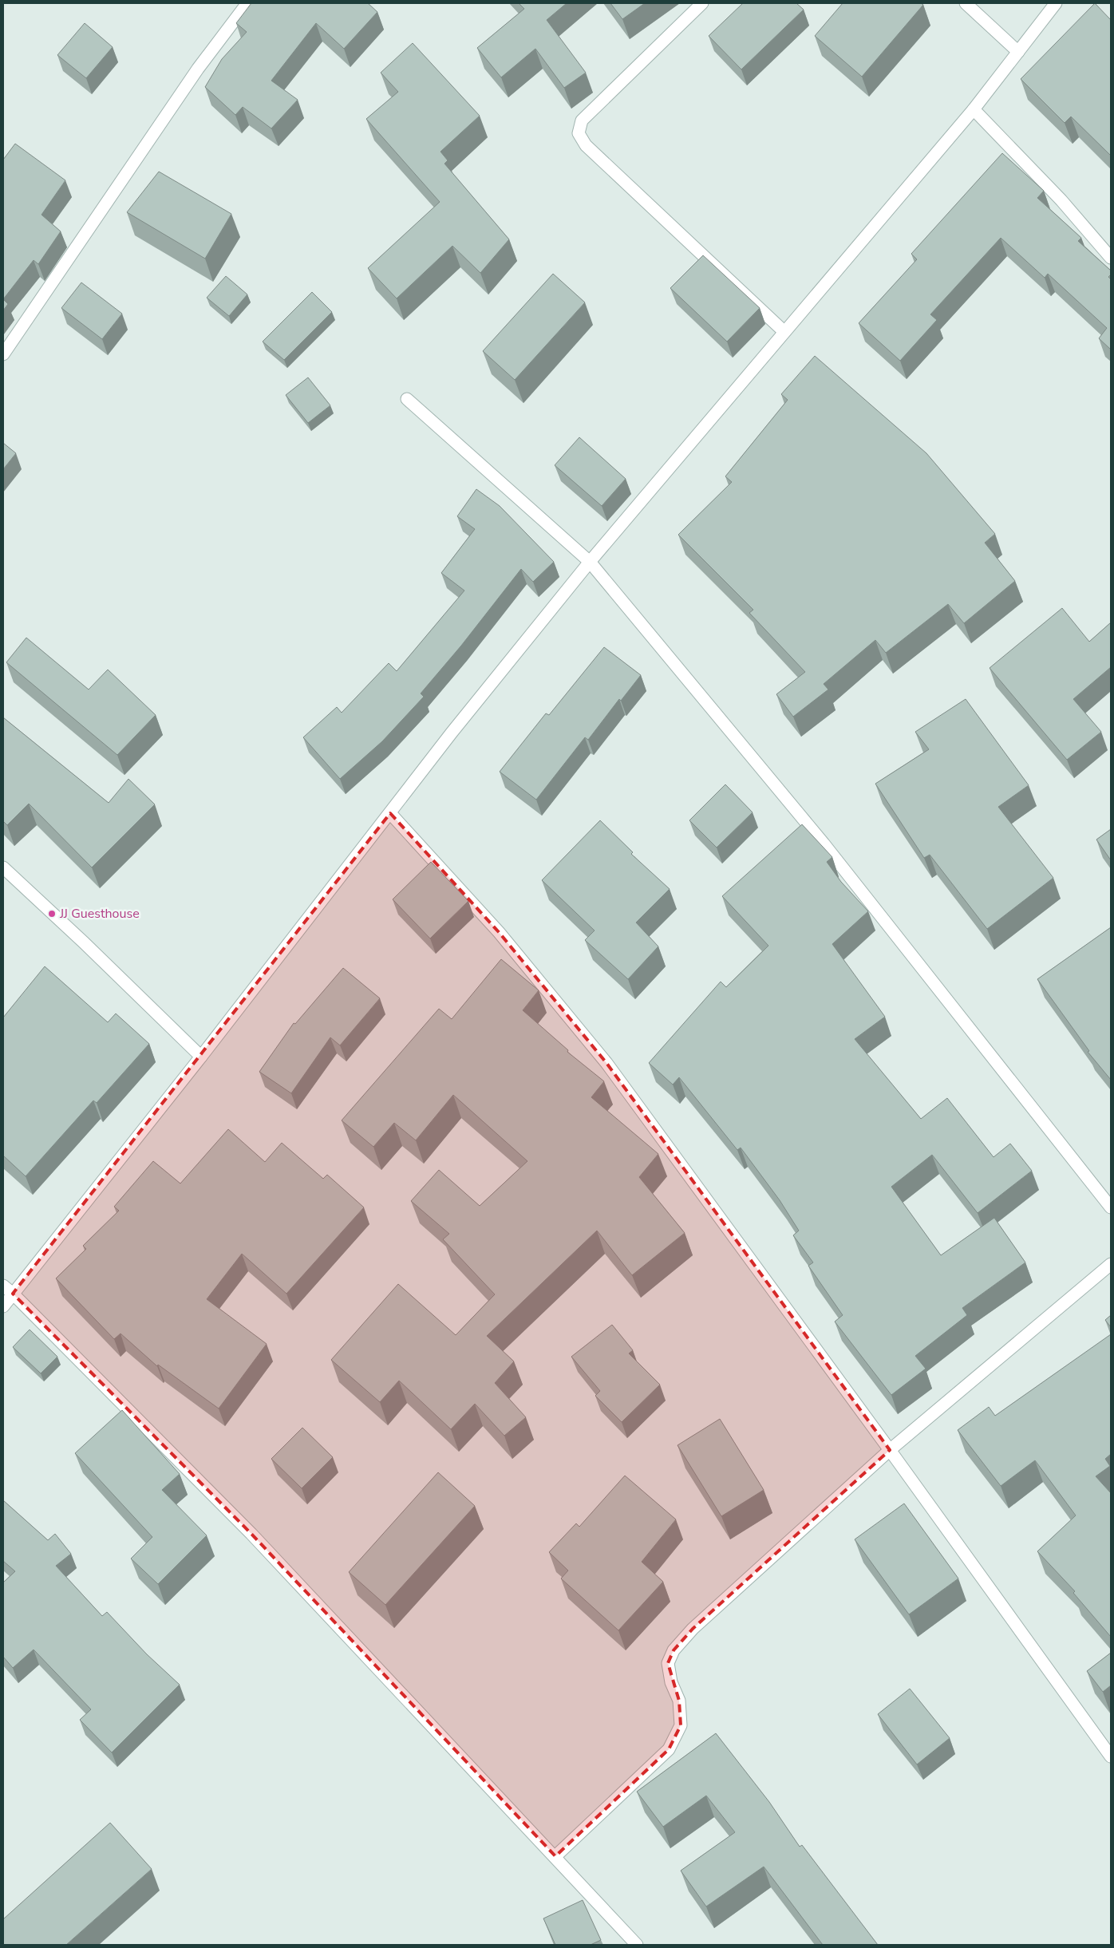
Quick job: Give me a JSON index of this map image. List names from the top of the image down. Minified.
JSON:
{"places":["JJ Guesthouse"]}
